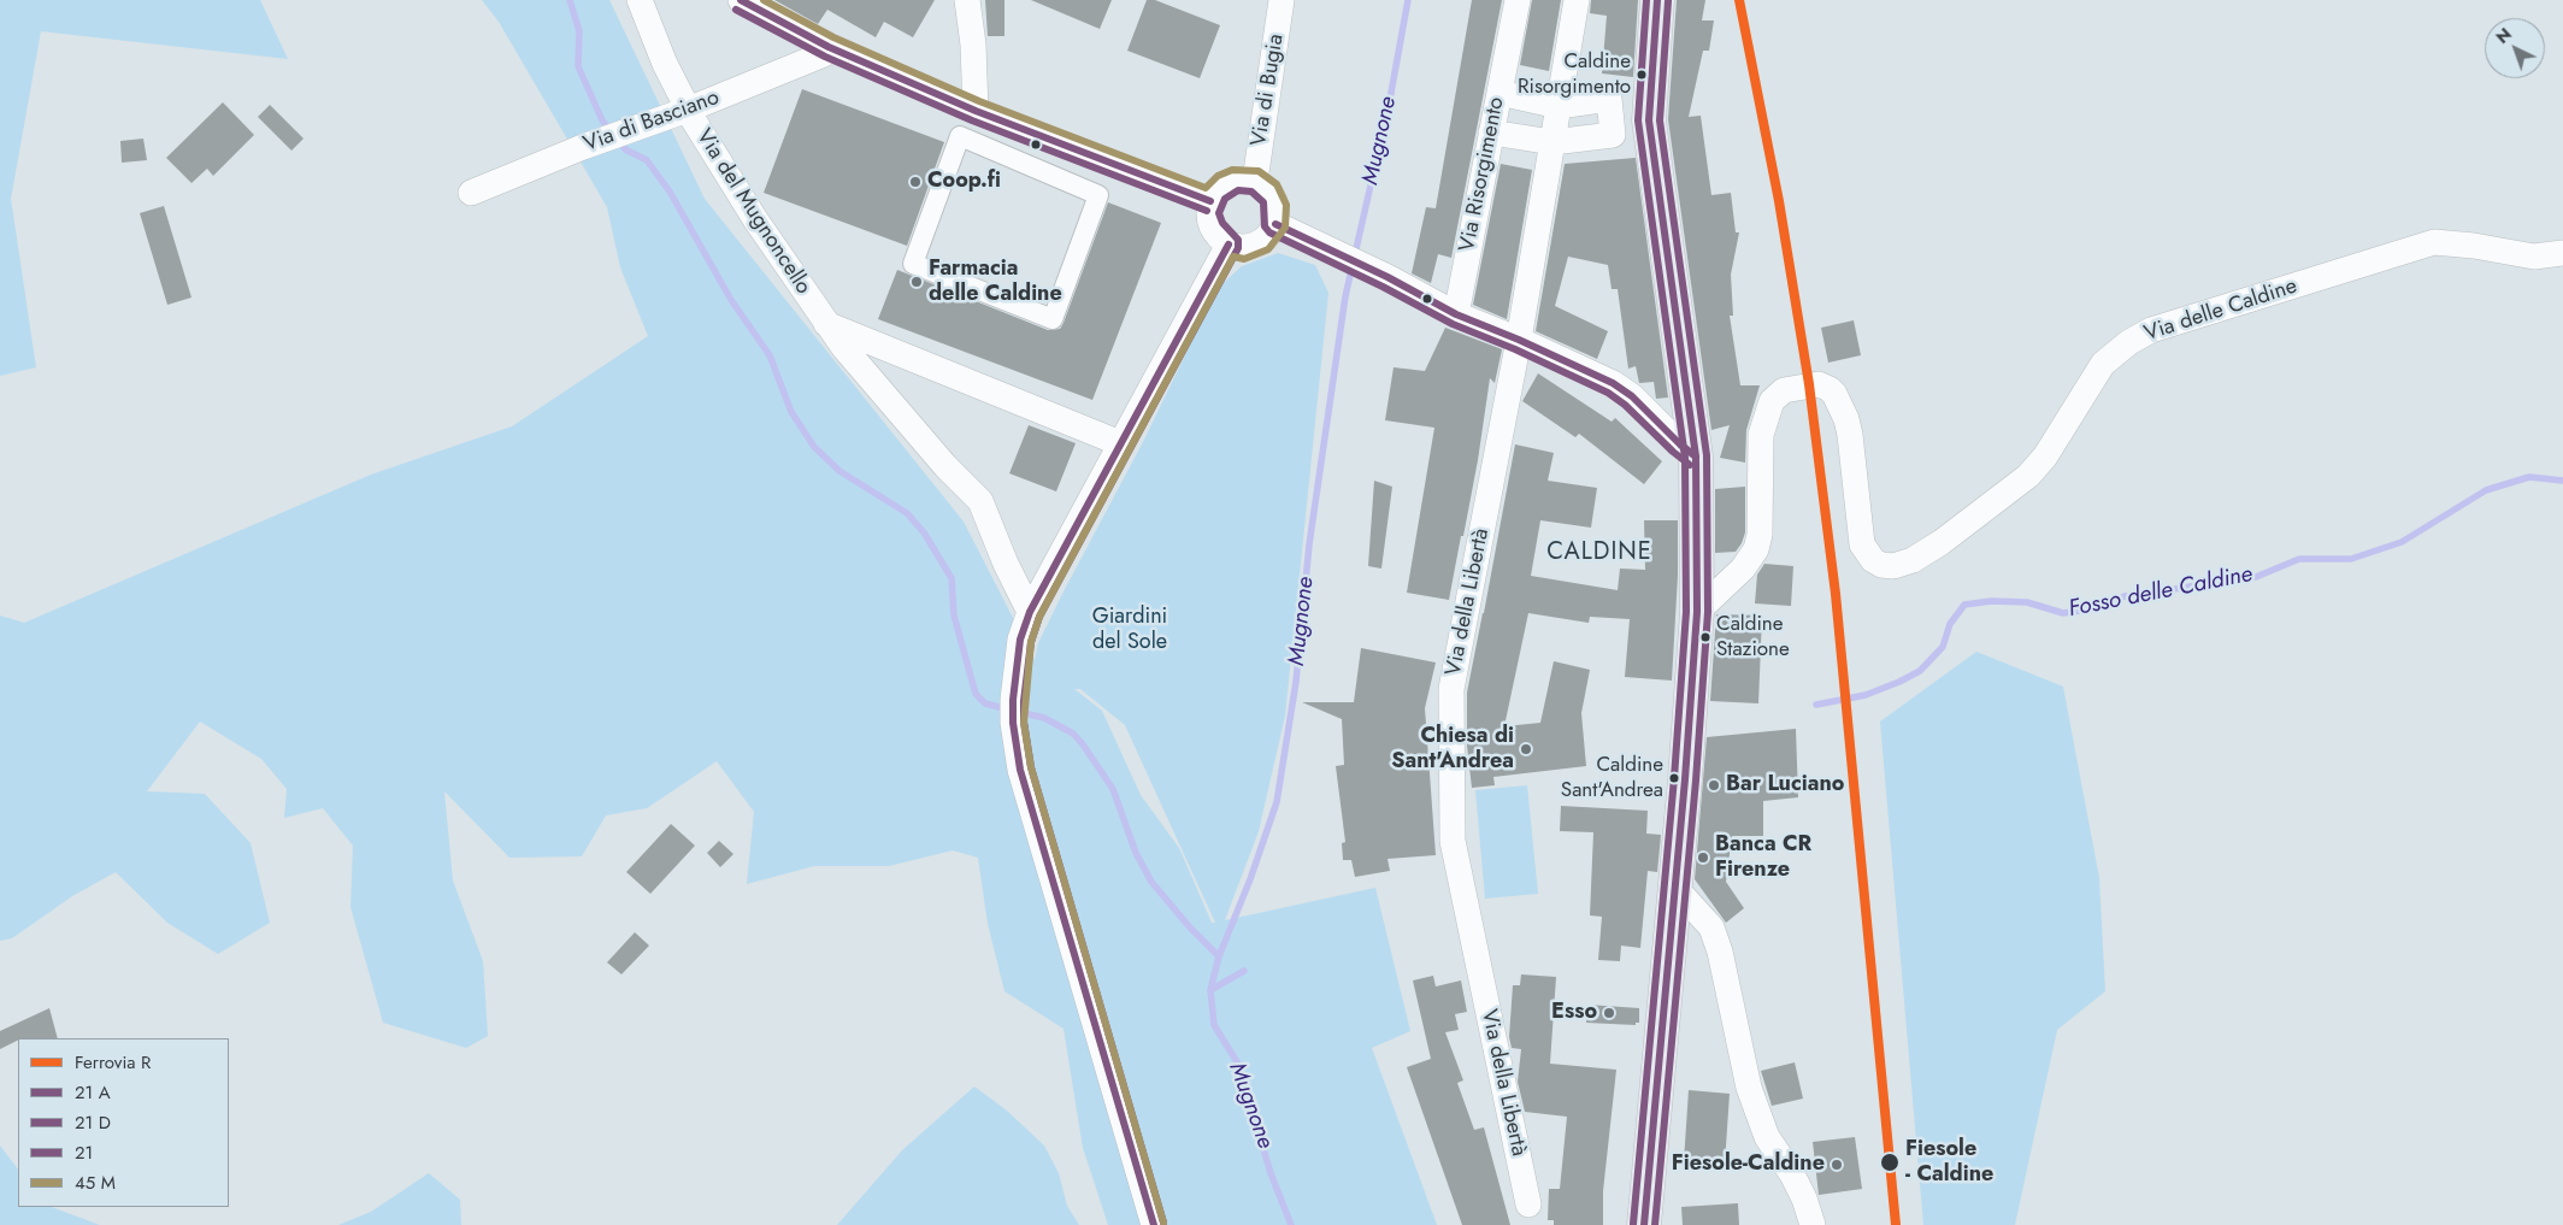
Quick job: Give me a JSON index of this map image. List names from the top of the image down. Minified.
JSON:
{"streets":{"street":["Via di Bugia","Via di Basciano","Via Risorgimento","Via del Mugnoncello","Via delle Caldine","Via della Libertà"]},"crossings":[["Via di Basciano","Via del Mugnoncello"]],"districts":["CALDINE"],"water":["Mugnone","Fosso delle Caldine"],"parks":["Giardini del Sole"],"places":["Caldine Risorgimento","Coop.fi","Farmacia delle Caldine","Caldine Stazione","Chiesa di Sant'Andrea","Caldine Sant'Andrea","Bar Luciano","Banca CR Firenze","Esso","Fiesole - Caldine","Fiesole-Caldine"],"lines":["rail line R","transit line 21"],"legend":["Ferrovia R","21 A","21 D","21","45 M"],"north":"top left"}
